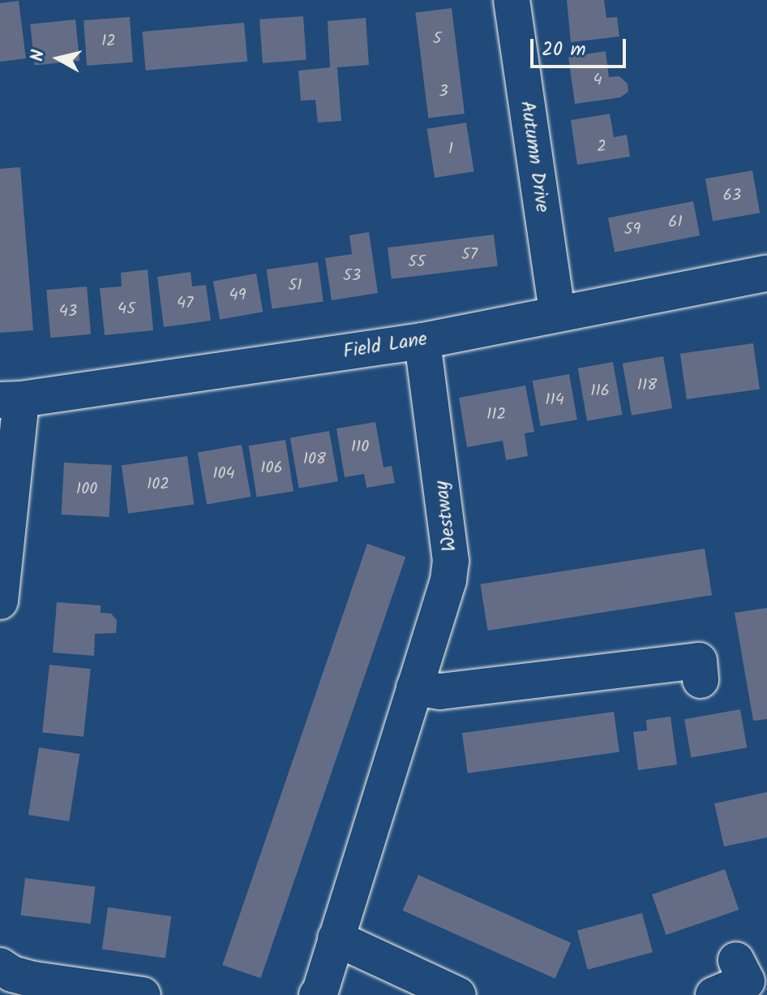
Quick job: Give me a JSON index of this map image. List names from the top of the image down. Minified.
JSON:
{"streets":{"street":["Autumn Drive","Field Lane","Westway"]},"crossings":[["Autumn Drive","Field Lane"],["Field Lane","Westway"]],"house_numbers":["5","12","4","3","2","1","63","61","59","57","55","53","51","49","47","45","43","118","116","114","112","110","108","106","104","102","100"],"scale_bar":"20 m","north":"left"}
